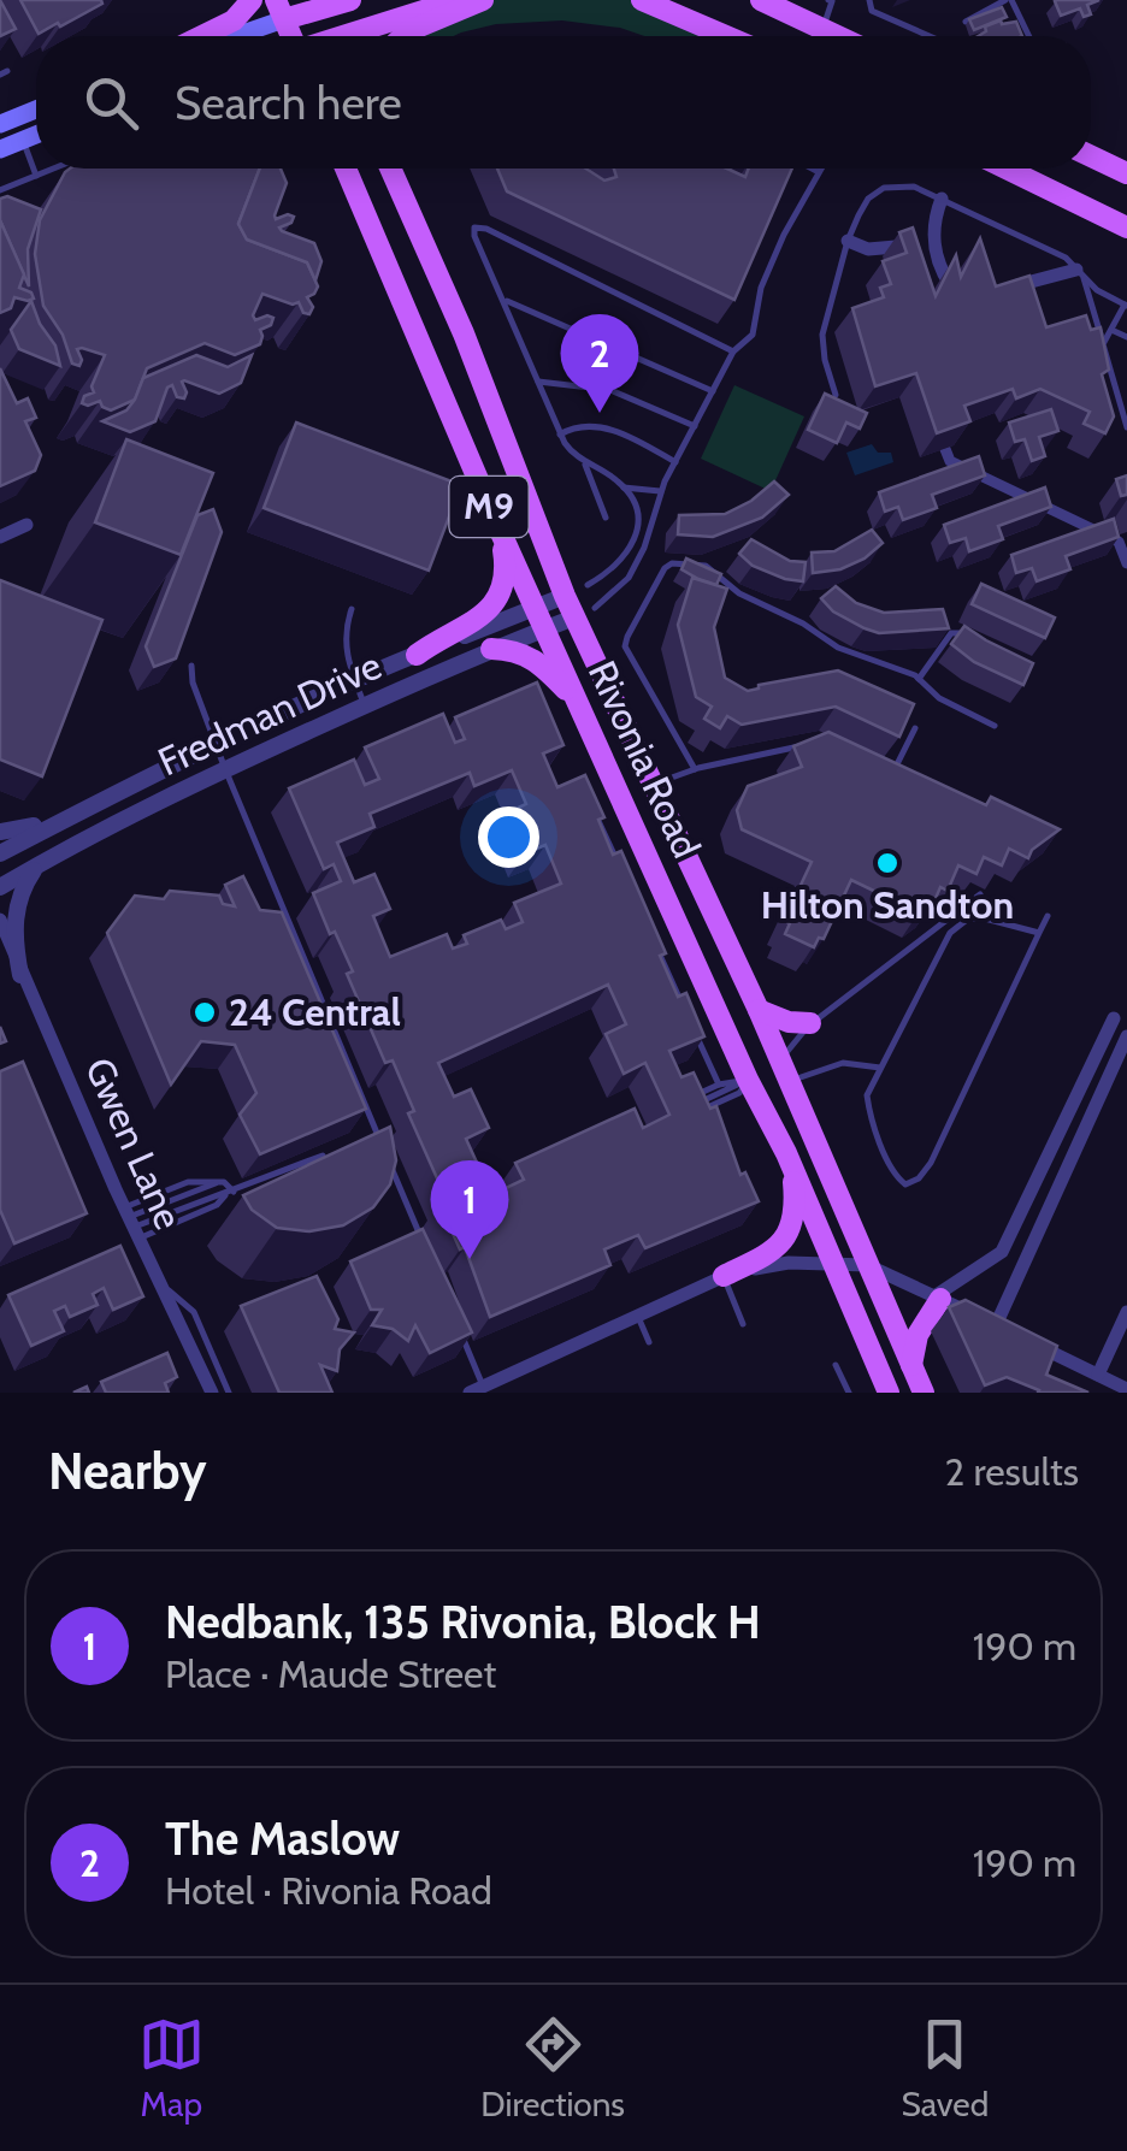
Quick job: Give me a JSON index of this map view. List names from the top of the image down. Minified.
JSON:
{"streets":{"main road":["M9","Rivonia Road"],"street":["Fredman Drive","Gwen Lane"]},"crossings":[["Fredman Drive","Rivonia Road"]],"places":["Hilton Sandton","24 Central"],"page":{"search":"Search here","pins":["2","1"],"heading":["Nearby","2 results"],"list":[{"mark":"1","name":"Nedbank, 135 Rivonia, Block H","note":"Place · Maude Street","value":"190 m"},{"mark":"2","name":"The Maslow","note":"Hotel · Rivonia Road","value":"190 m"}],"nav":["Map","Directions","Saved"]}}
